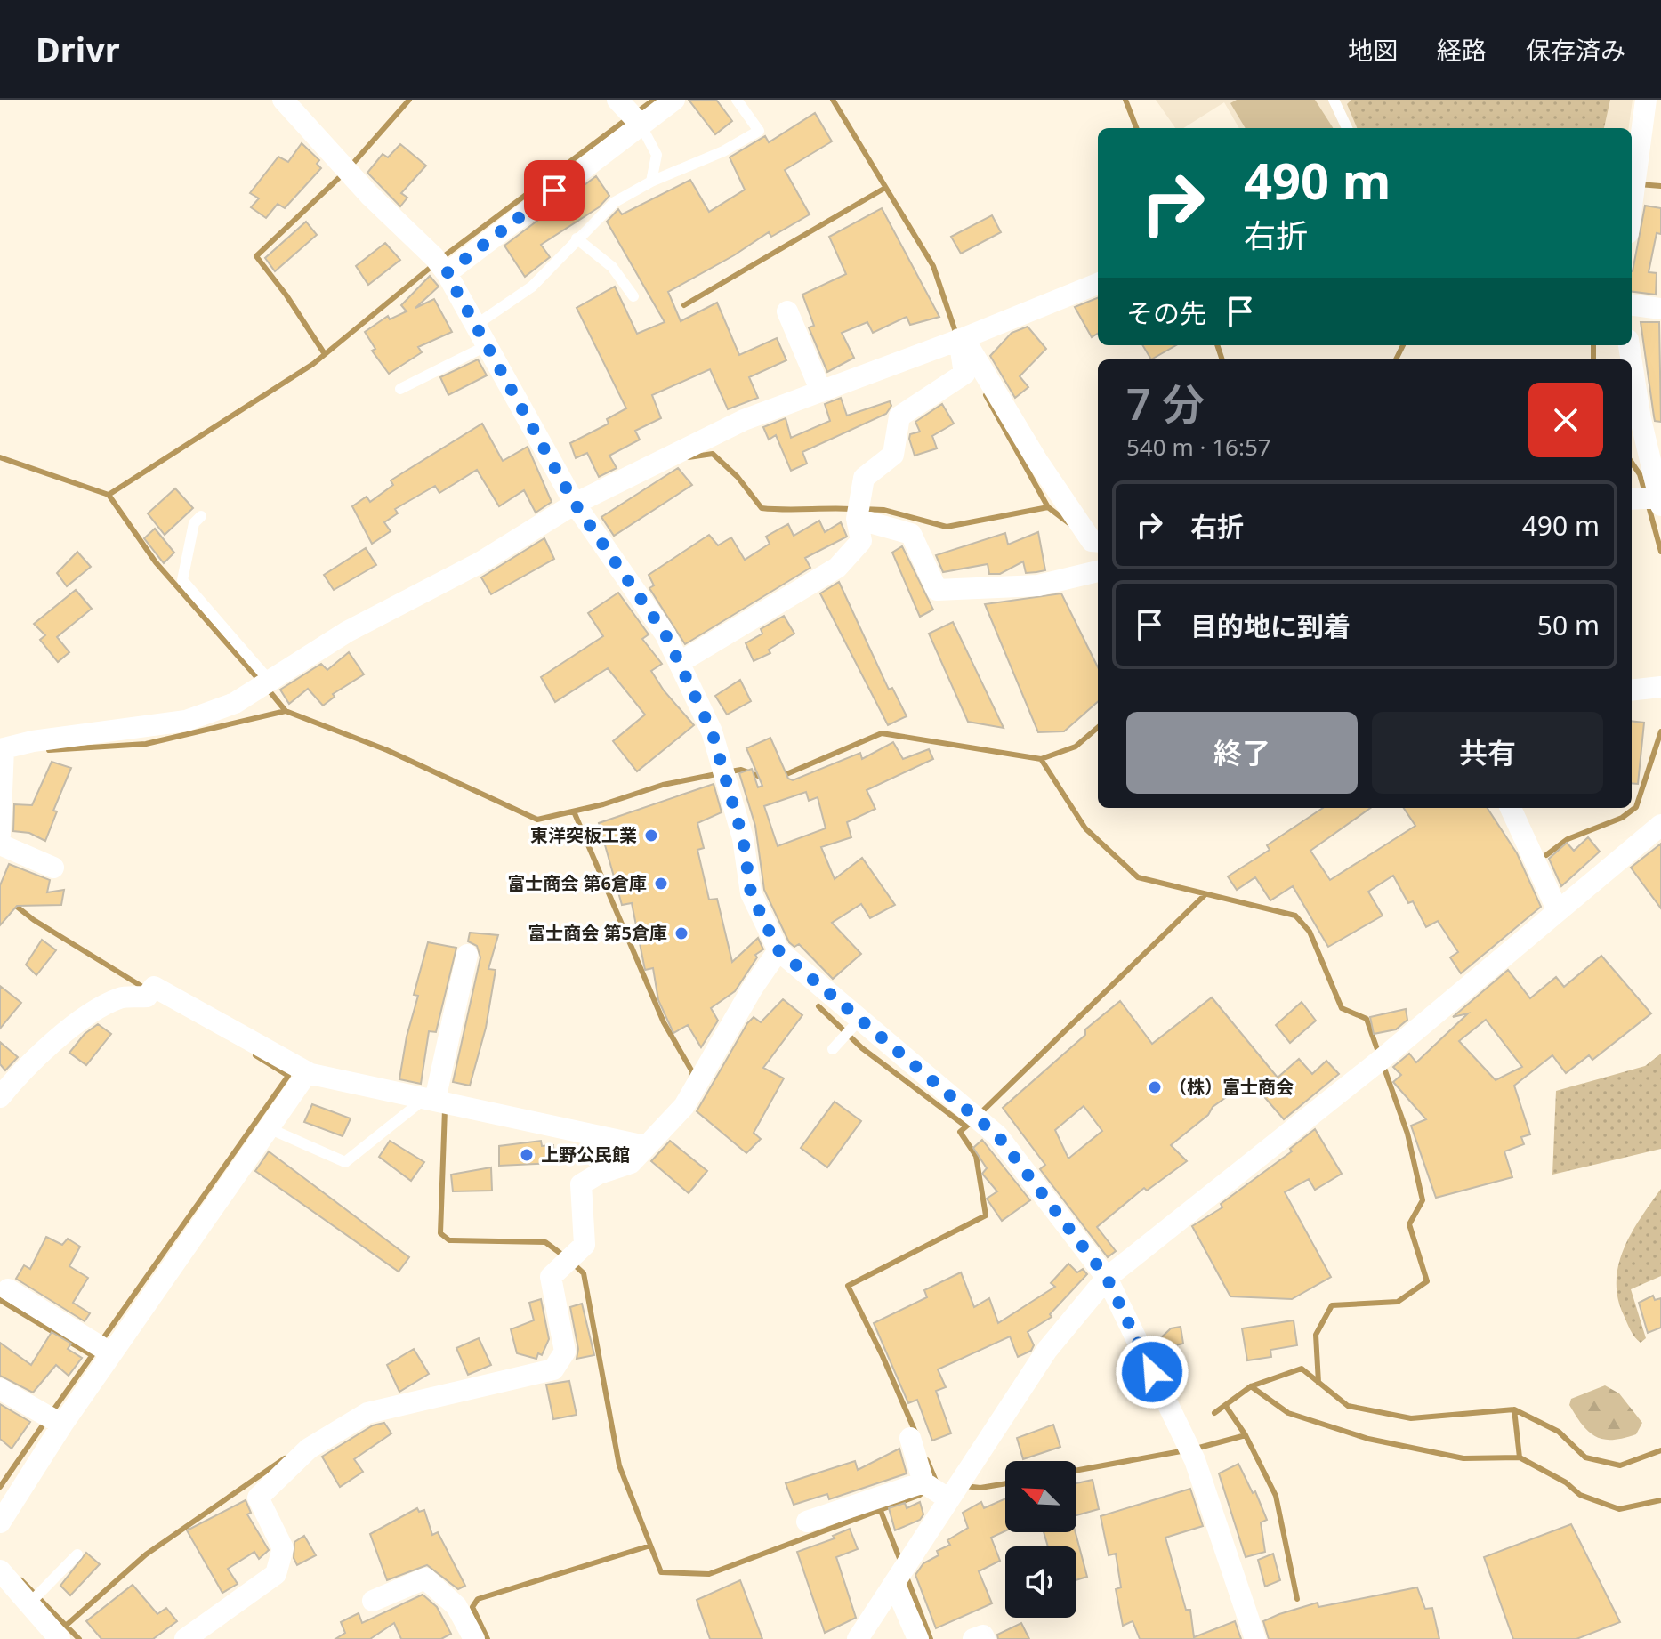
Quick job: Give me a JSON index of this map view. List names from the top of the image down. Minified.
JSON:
{"places":["東洋突板工業","富士商会 第6倉庫","富士商会 第5倉庫","（株）富士商会","上野公民館"],"north":"top left","page":{"header":"Drivr","nav":["地図","経路","保存済み"],"turn":["490 m","右折"],"then":"その先","heading":["7 分","540 m · 16:57"],"list":[{"name":"右折","value":"490 m"},{"name":"目的地に到着","value":"50 m"}],"buttons":["終了","共有"]}}
